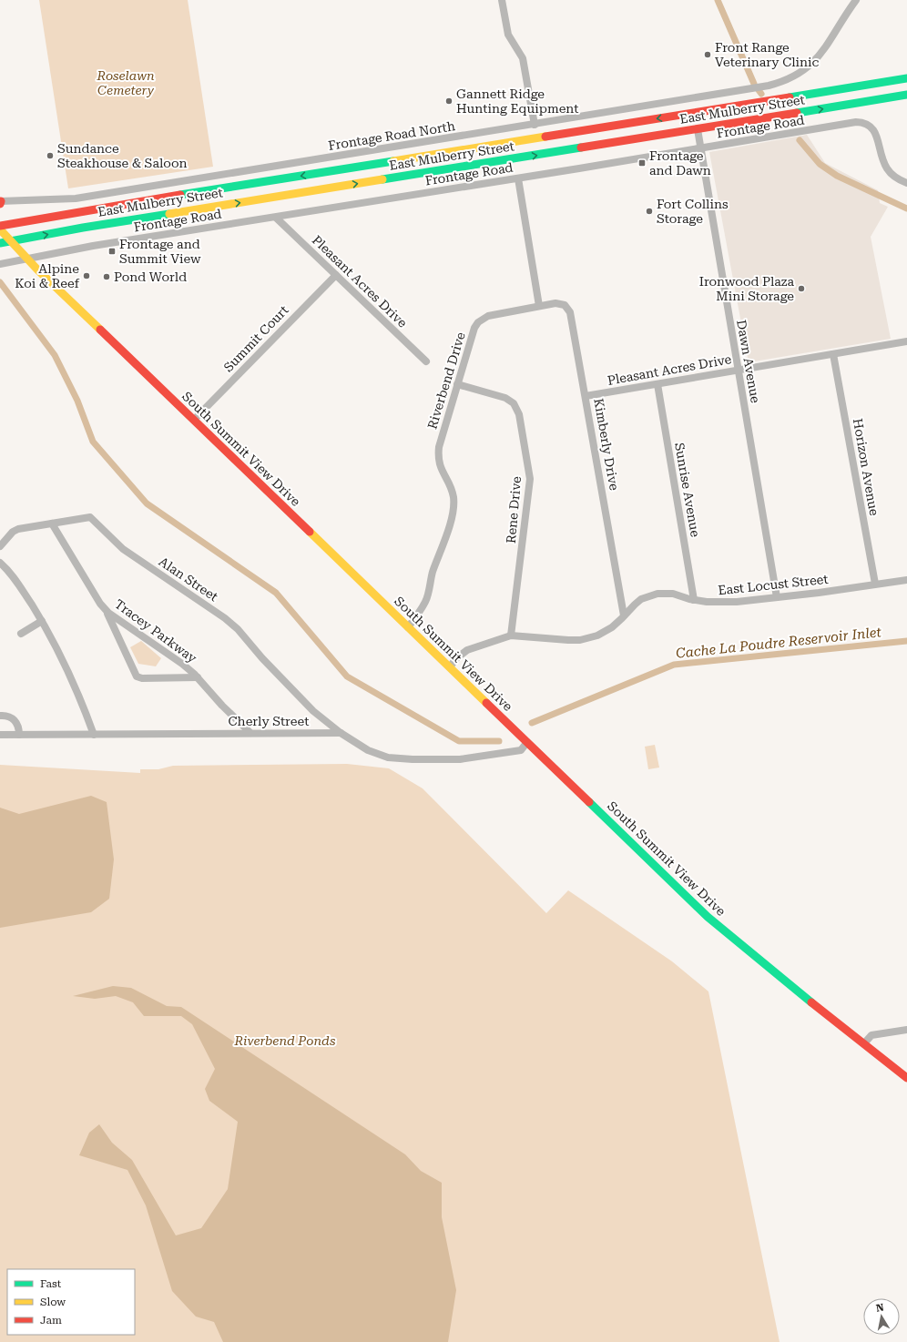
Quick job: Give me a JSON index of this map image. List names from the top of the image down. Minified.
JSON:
{"streets":{"main road":["East Mulberry Street","South Summit View Drive"],"street":["Frontage Road","Frontage Road North","Pleasant Acres Drive","Summit Court","Dawn Avenue","Riverbend Drive","Kimberly Drive","Horizon Avenue","Sunrise Avenue","Rene Drive","Alan Street","East Locust Street","Tracey Parkway","Cherly Street"]},"crossings":[["East Mulberry Street","Dawn Avenue"],["East Mulberry Street","South Summit View Drive"],["Frontage Road","Pleasant Acres Drive"],["Frontage Road","Dawn Avenue"],["Frontage Road","South Summit View Drive"],["Pleasant Acres Drive","Summit Court"],["Pleasant Acres Drive","Dawn Avenue"],["Pleasant Acres Drive","Kimberly Drive"],["Pleasant Acres Drive","Horizon Avenue"],["Pleasant Acres Drive","Sunrise Avenue"],["Summit Court","South Summit View Drive"],["Dawn Avenue","East Locust Street"],["Riverbend Drive","Kimberly Drive"],["Riverbend Drive","South Summit View Drive"],["Riverbend Drive","Rene Drive"],["Kimberly Drive","East Locust Street"],["South Summit View Drive","East Locust Street"],["Horizon Avenue","East Locust Street"],["Sunrise Avenue","East Locust Street"],["Rene Drive","East Locust Street"],["Alan Street","Tracey Parkway"],["Alan Street","Cherly Street"],["Tracey Parkway","Cherly Street"]],"water":["Cache La Poudre Reservoir Inlet"],"parks":["Roselawn Cemetery","Riverbend Ponds"],"places":{"other":["Front Range Veterinary Clinic","Gannett Ridge Hunting Equipment","Sundance Steakhouse & Saloon","Fort Collins Storage","Alpine Koi & Reef","Pond World","Ironwood Plaza Mini Storage"],"transit":["Frontage and Dawn","Frontage and Summit View"]},"legend":["Fast","Slow","Jam"],"north":"top"}
